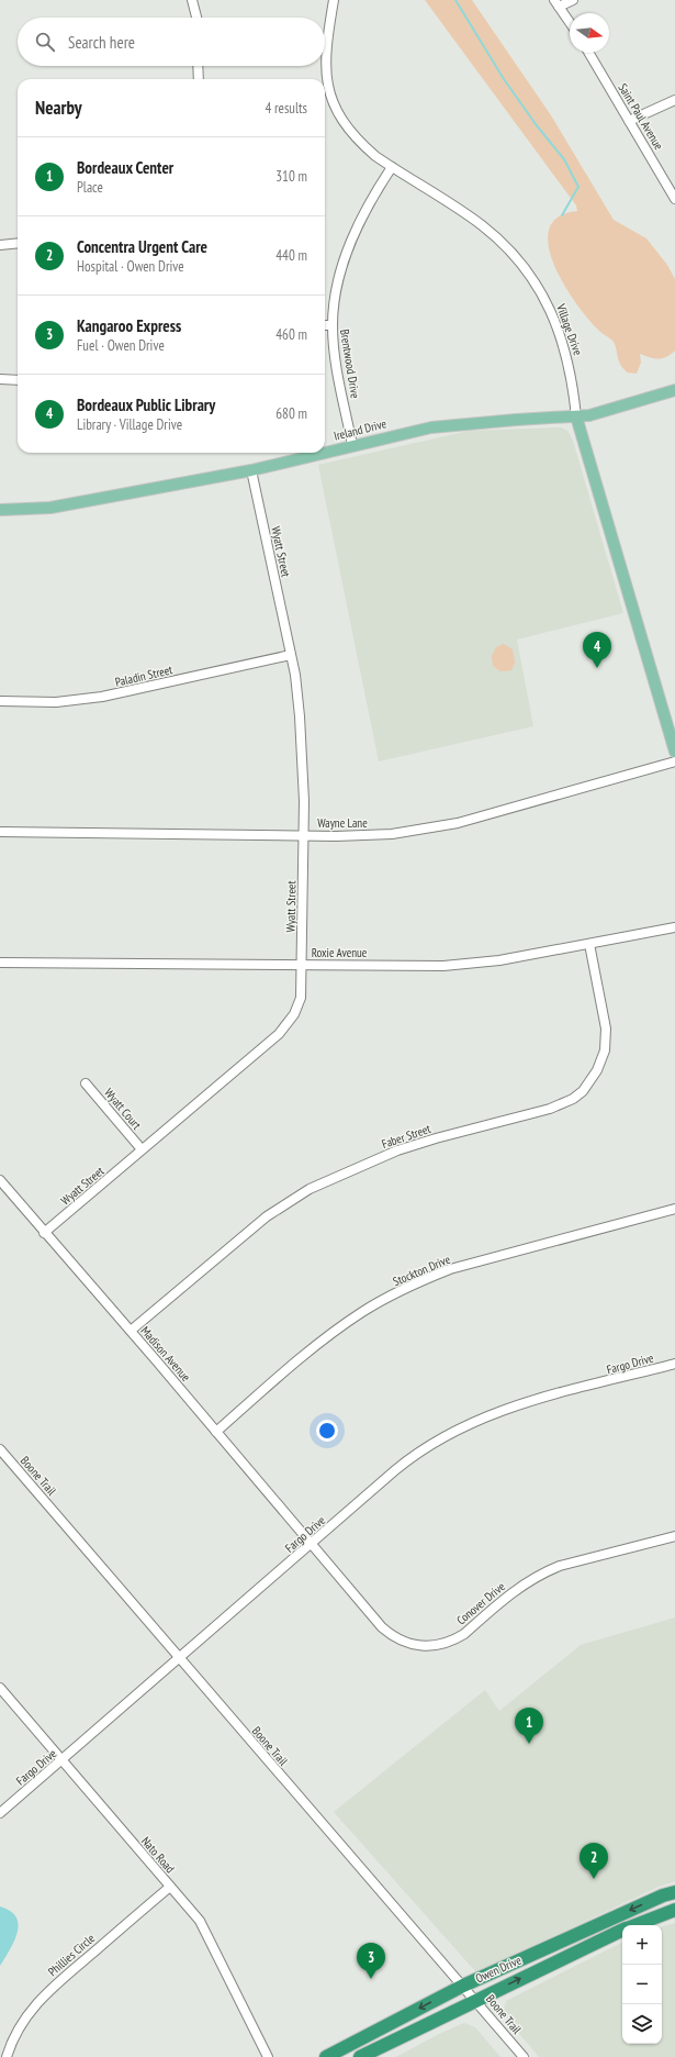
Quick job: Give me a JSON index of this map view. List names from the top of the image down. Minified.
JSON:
{"streets":{"highway":["Owen Drive"],"main road":["Village Drive","Ireland Drive"],"street":["Saint Paul Avenue","Brentwood Drive","Wyatt Street","Paladin Street","Wayne Lane","Roxie Avenue","Wyatt Court","Faber Street","Stockton Drive","Madison Avenue","Fargo Drive","Boone Trail","Conover Drive","Nato Road","Phillies Circle"]},"crossings":[["Village Drive","Brentwood Drive"],["Village Drive","Ireland Drive"],["Brentwood Drive","Ireland Drive"],["Ireland Drive","Wyatt Street"],["Wyatt Street","Paladin Street"],["Wyatt Street","Wayne Lane"],["Wyatt Street","Roxie Avenue"],["Wyatt Street","Wyatt Court"],["Wyatt Street","Madison Avenue"],["Roxie Avenue","Faber Street"],["Faber Street","Madison Avenue"],["Stockton Drive","Madison Avenue"],["Madison Avenue","Fargo Drive"],["Madison Avenue","Conover Drive"],["Fargo Drive","Boone Trail"],["Fargo Drive","Conover Drive"],["Fargo Drive","Nato Road"],["Boone Trail","Owen Drive"],["Nato Road","Phillies Circle"]],"north":"right","page":{"search":"Search here","heading":["Nearby","4 results"],"list":[{"mark":"1","name":"Bordeaux Center","note":"Place","value":"310 m"},{"mark":"2","name":"Concentra Urgent Care","note":"Hospital · Owen Drive","value":"440 m"},{"mark":"3","name":"Kangaroo Express","note":"Fuel · Owen Drive","value":"460 m"},{"mark":"4","name":"Bordeaux Public Library","note":"Library · Village Drive","value":"680 m"}],"pins":["4","1","2","3"],"map_buttons":["+","−"]}}
